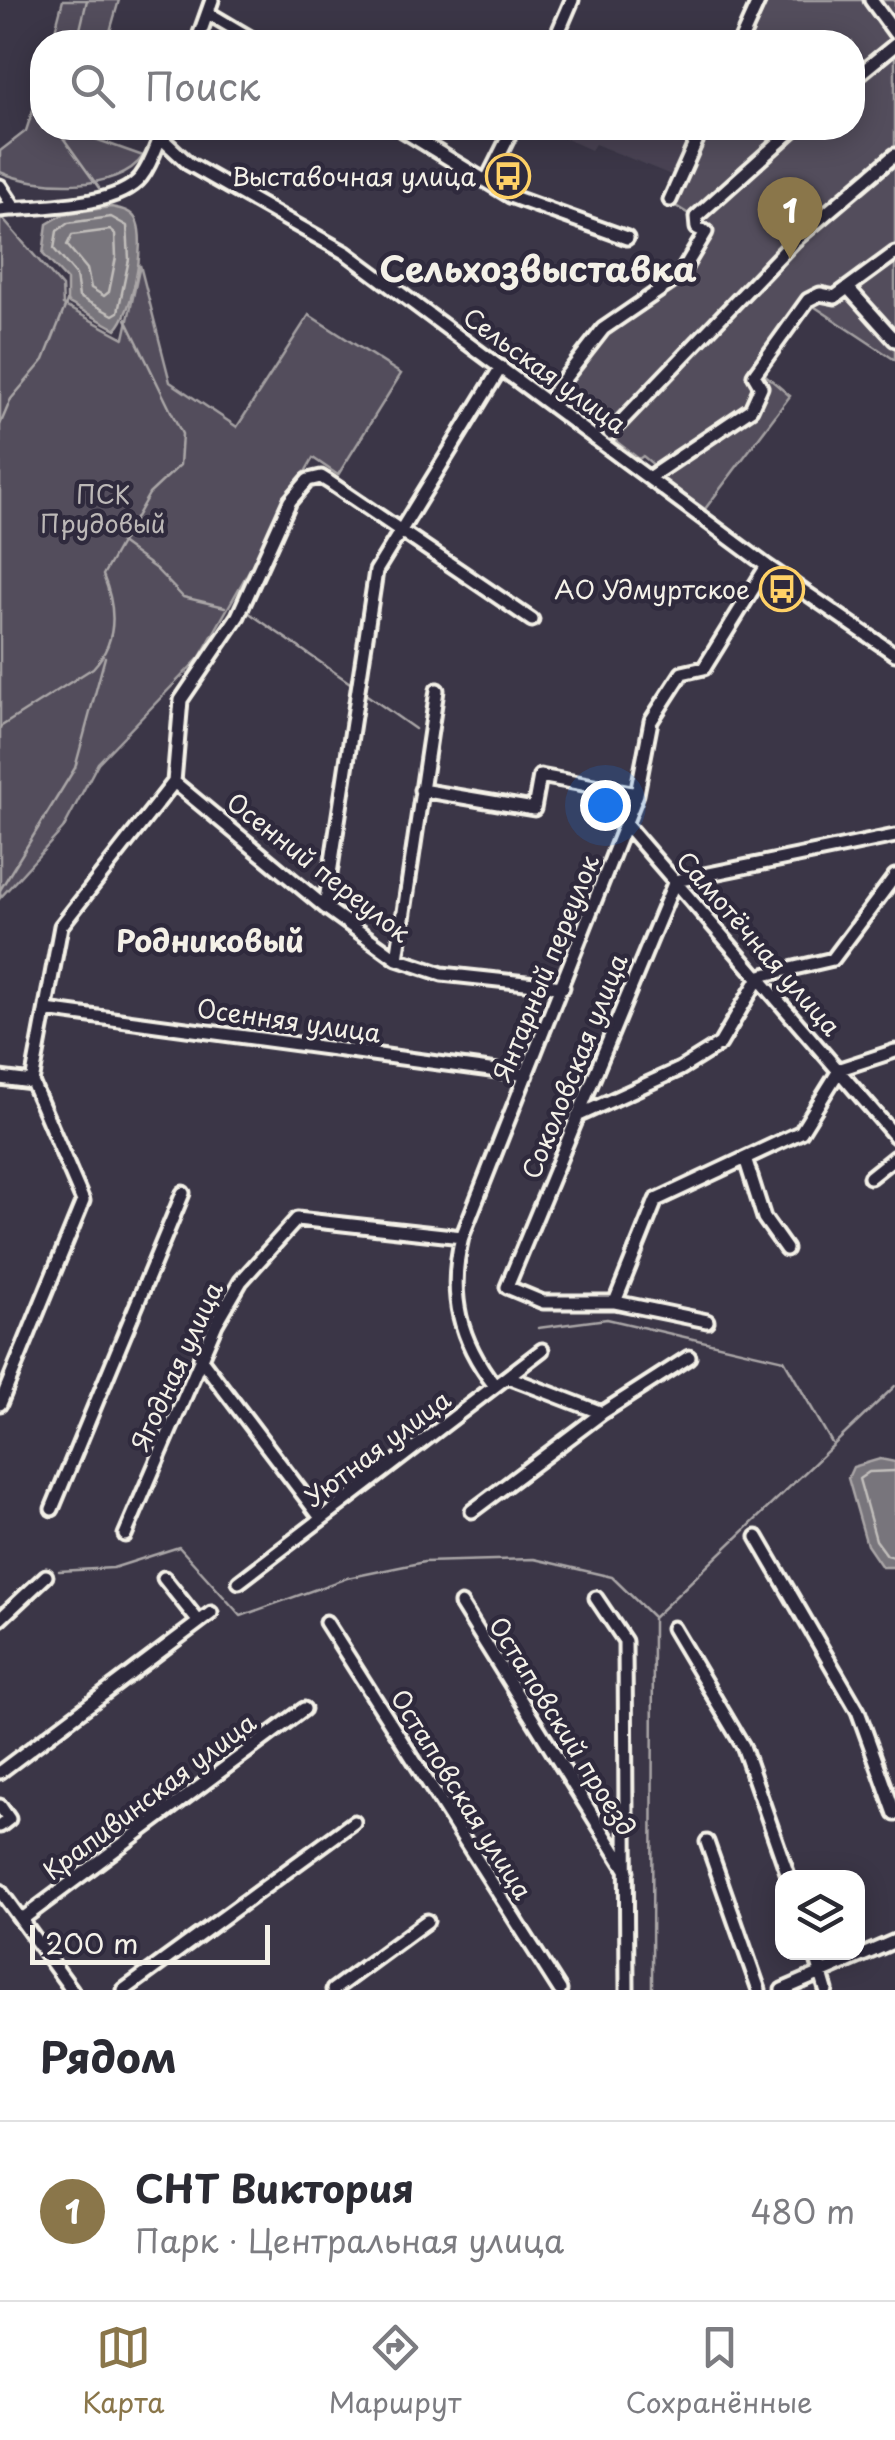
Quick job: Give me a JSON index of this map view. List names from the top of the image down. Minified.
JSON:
{"streets":{"street":["Сельская улица","Осенний переулок","Самотёчная улица","Янтарный переулок","Осенняя улица","Соколовская улица","Ягодная улица","Уютная улица","Остаповский проезд","Остаповская улица","Крапивинская улица"]},"crossings":[["Сельская улица","Янтарный переулок"],["Осенний переулок","Янтарный переулок"],["Самотёчная улица","Янтарный переулок"],["Самотёчная улица","Соколовская улица"],["Янтарный переулок","Осенняя улица"],["Янтарный переулок","Ягодная улица"],["Янтарный переулок","Уютная улица"]],"districts":["Сельхозвыставка","Родниковый"],"parks":["ПСК Прудовый"],"places":{"bus stop":["Выставочная улица","АО Удмуртское"]},"scale_bar":"200 m","page":{"search":"Поиск","pins":"1","scale":"200 m","heading":"Рядом","list":[{"mark":"1","name":"СНТ Виктория","note":"Парк · Центральная улица","value":"480 m"}],"nav":["Карта","Маршрут","Сохранённые"]}}
